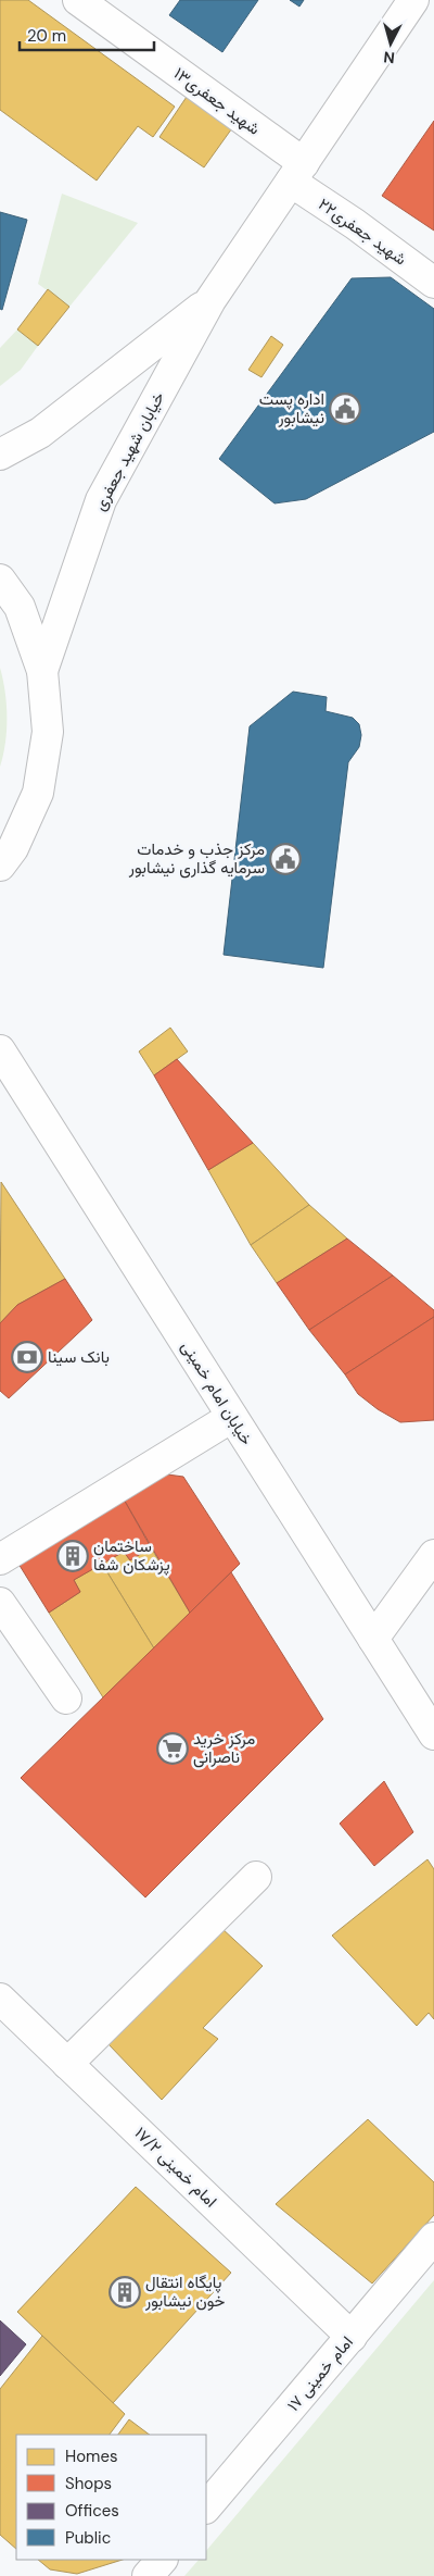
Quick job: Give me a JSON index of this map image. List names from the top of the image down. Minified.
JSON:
{"streets":{"main road":["شهید جعفری۱۳","شهید جعفری۲۲","خیابان شهید جعفری","خیابان امام خمینی","امام خمینی ۱۷/۲","امام خمینی ۱۷"]},"crossings":[["شهید جعفری۱۳","شهید جعفری۲۲"],["شهید جعفری۱۳","خیابان شهید جعفری"],["شهید جعفری۲۲","خیابان شهید جعفری"],["امام خمینی ۱۷/۲","امام خمینی ۱۷"]],"places":{"public building":["اداره پست نیشابور","مرکز جذب و خدمات سرمایه گذاری نیشابور"],"bank":["بانک سینا"],"building":["ساختمان پزشکان شفا","پایگاه انتقال خون نیشابور"],"supermarket":["مرکز خرید ناصرانی"]},"legend":["Homes","Shops","Offices","Public"],"scale_bar":"20 m","north":"bottom"}
